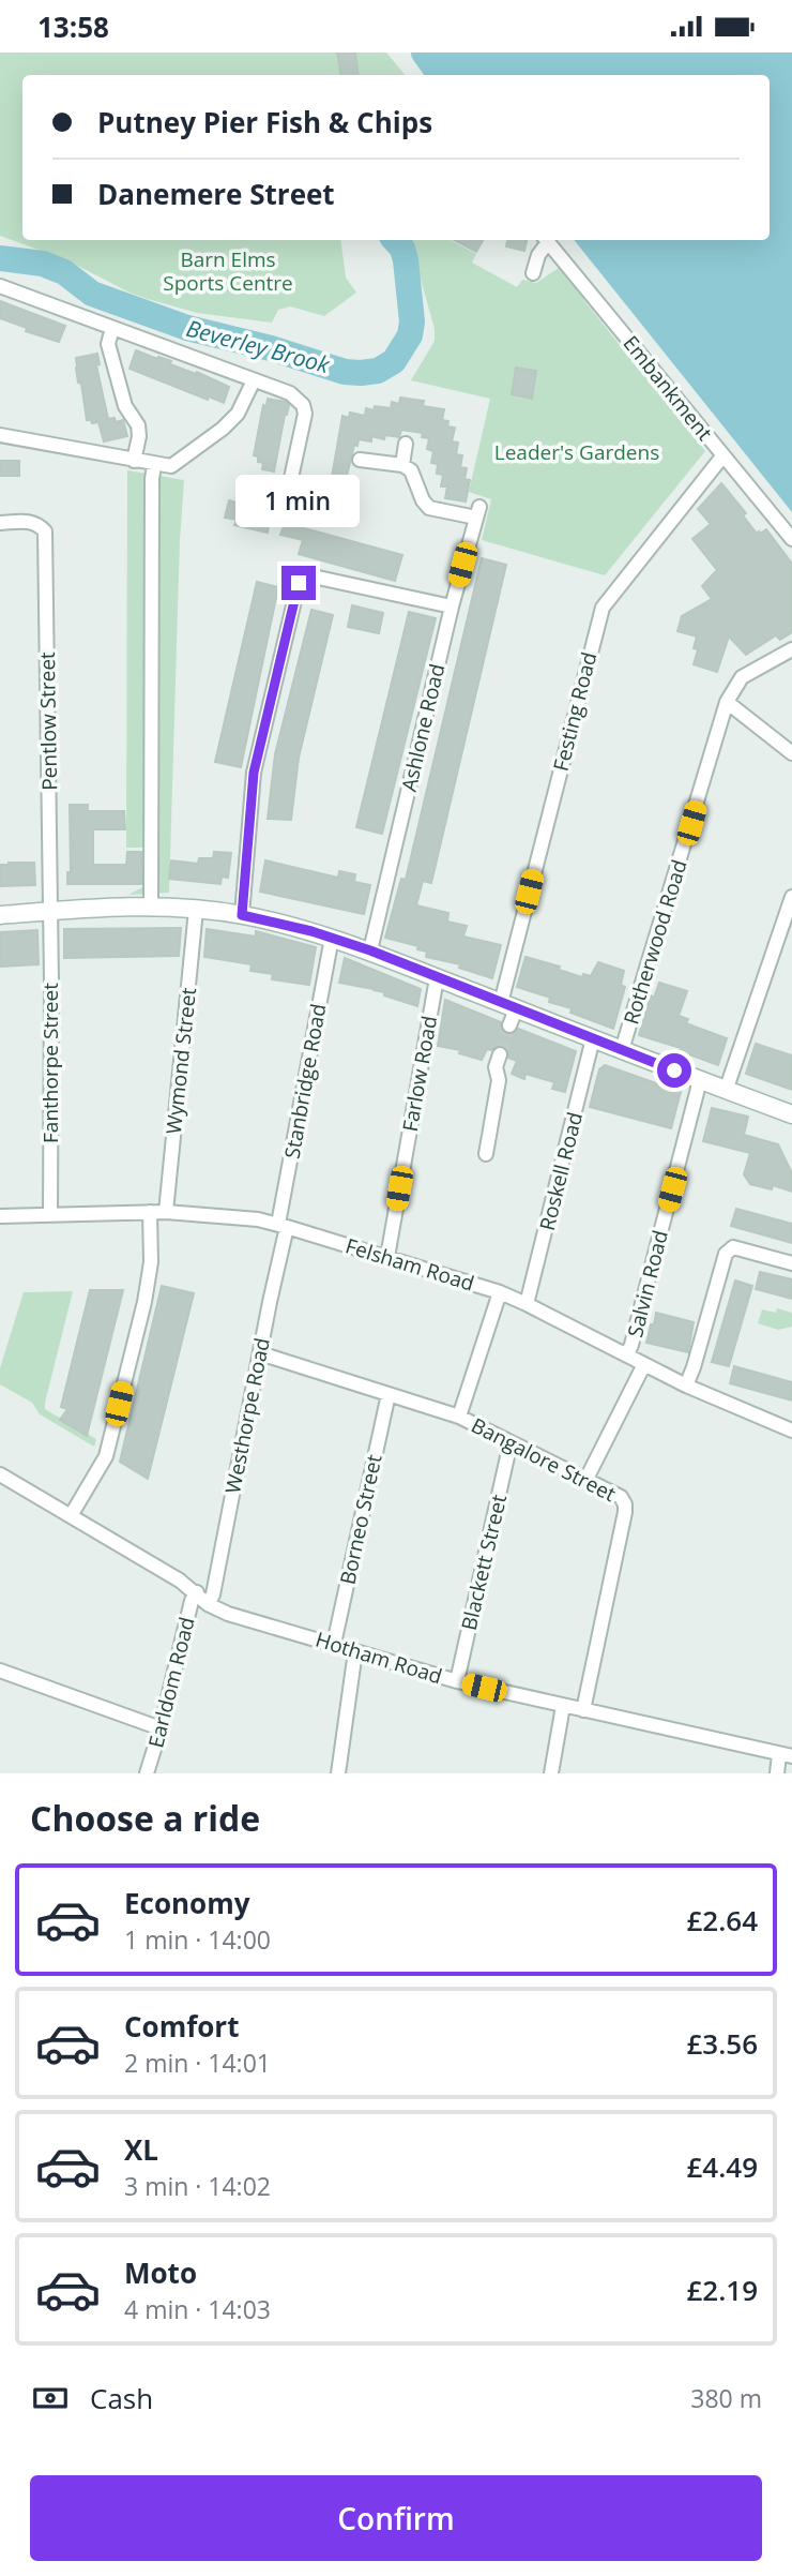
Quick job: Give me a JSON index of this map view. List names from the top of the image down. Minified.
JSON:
{"streets":{"street":["Embankment","Festing Road","Pentlow Street","Ashlone Road","Rotherwood Road","Wymond Street","Fanthorpe Street","Farlow Road","Stanbridge Road","Roskell Road","Felsham Road","Salvin Road","Westhorpe Road","Bangalore Street","Borneo Street","Blackett Street","Hotham Road","Earldom Road"]},"crossings":[["Embankment","Festing Road"],["Pentlow Street","Fanthorpe Street"],["Wymond Street","Felsham Road"],["Fanthorpe Street","Felsham Road"],["Farlow Road","Felsham Road"],["Stanbridge Road","Felsham Road"],["Stanbridge Road","Westhorpe Road"],["Roskell Road","Felsham Road"],["Felsham Road","Salvin Road"],["Felsham Road","Westhorpe Road"],["Westhorpe Road","Bangalore Street"],["Westhorpe Road","Hotham Road"],["Bangalore Street","Borneo Street"],["Bangalore Street","Blackett Street"],["Bangalore Street","Hotham Road"],["Borneo Street","Hotham Road"],["Blackett Street","Hotham Road"],["Hotham Road","Earldom Road"]],"water":["Beverley Brook"],"parks":["Barn Elms Sports Centre","Leader's Gardens"],"page":{"status":"13:58","banner":["Putney Pier Fish & Chips","Danemere Street"],"bubble":"1 min","heading":"Choose a ride","list":[{"name":"Economy","note":"1 min · 14:00","value":"£2.64"},{"name":"Comfort","note":"2 min · 14:01","value":"£3.56"},{"name":"XL","note":"3 min · 14:02","value":"£4.49"},{"name":"Moto","note":"4 min · 14:03","value":"£2.19"}],"pay":["Cash","380 m"],"buttons":"Confirm"}}
